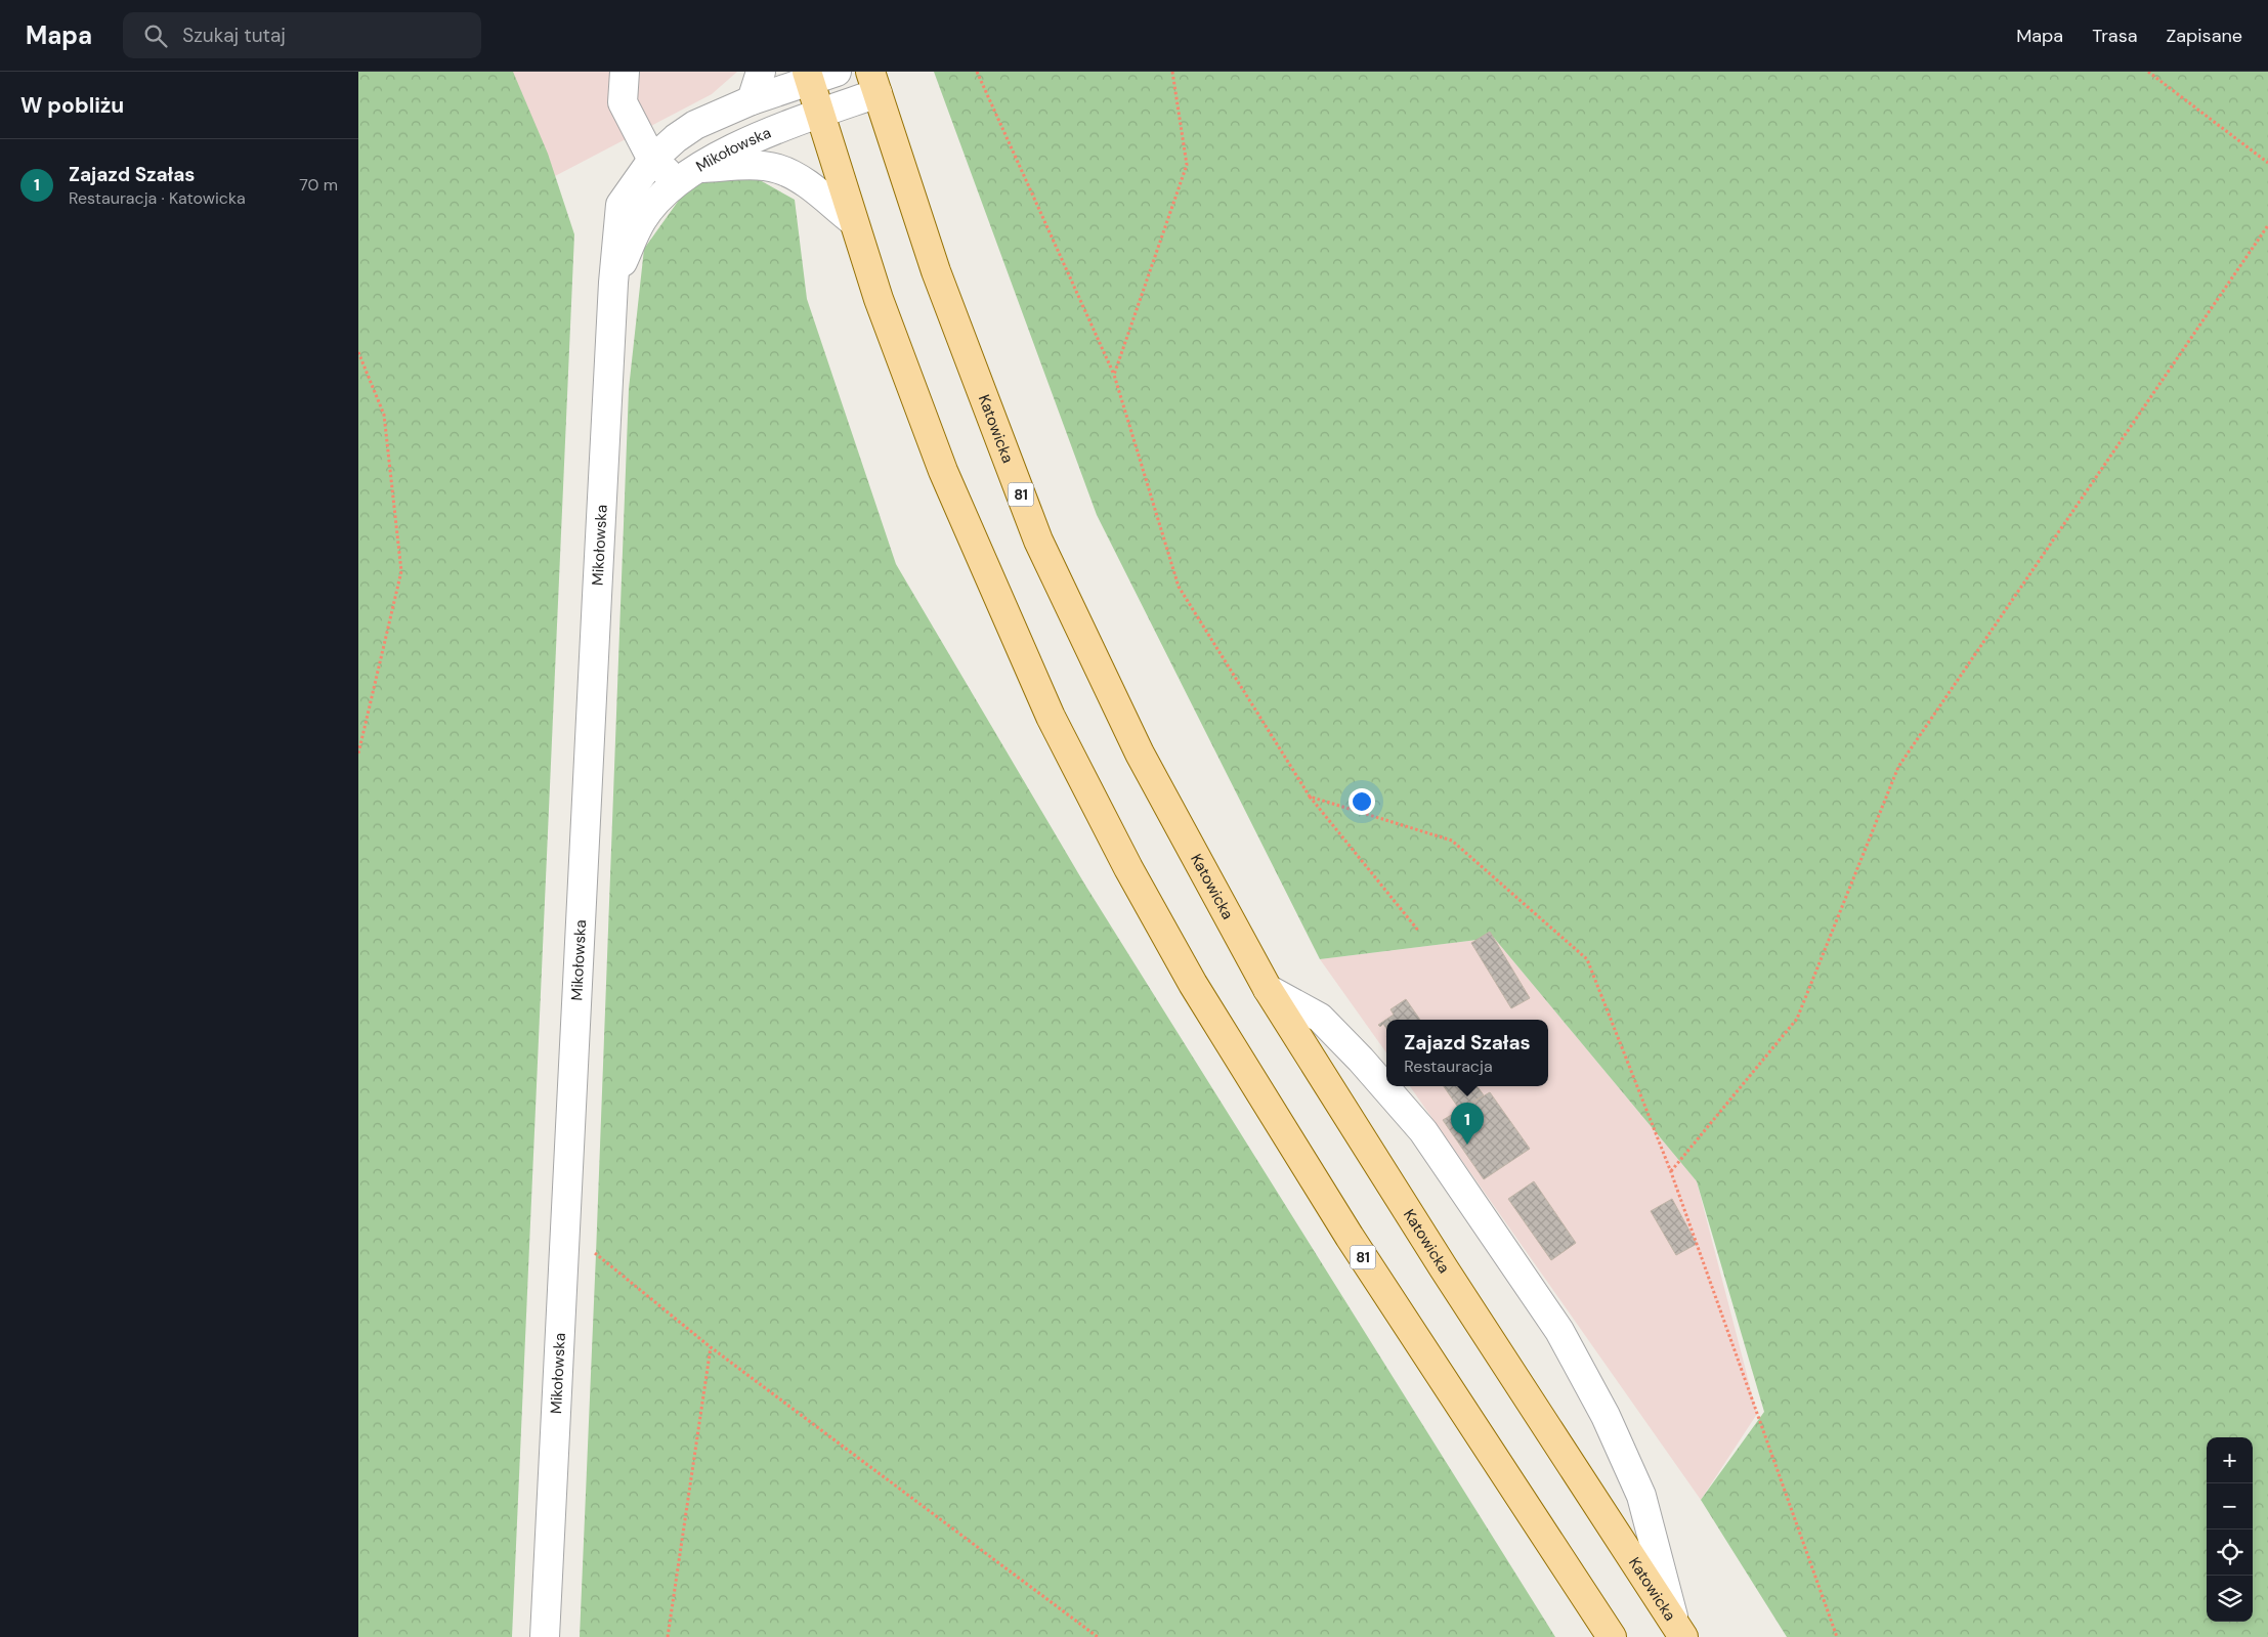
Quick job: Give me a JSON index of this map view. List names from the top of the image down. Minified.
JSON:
{"streets":{"main road":["Katowicka","81"],"street":["Mikołowska"]},"crossings":[["Mikołowska","Katowicka"],["Mikołowska","81"]],"page":{"header":"Mapa","search":"Szukaj tutaj","nav":["Mapa","Trasa","Zapisane"],"heading":"W pobliżu","list":[{"mark":"1","name":"Zajazd Szałas","note":"Restauracja · Katowicka","value":"70 m"}],"popup":["Zajazd Szałas","Restauracja"],"pins":"1","map_buttons":["+","−"]}}
